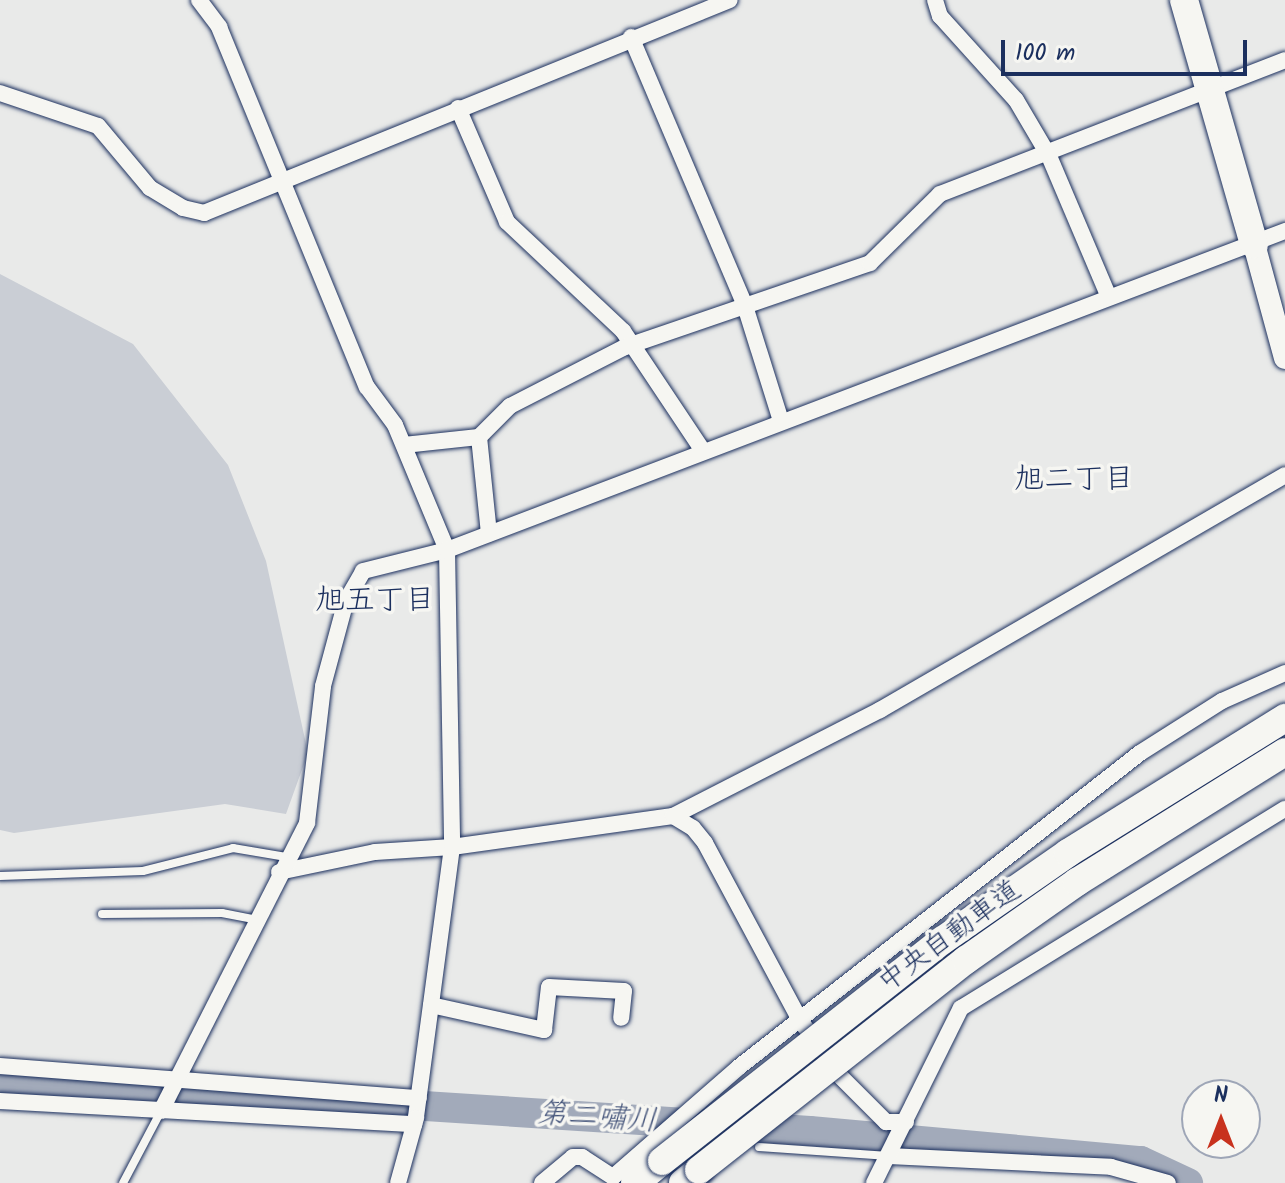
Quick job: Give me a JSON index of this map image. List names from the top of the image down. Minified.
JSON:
{"streets":{"highway":["中央自動車道"]},"districts":["旭二丁目","旭五丁目"],"water":["第二嘯川"],"scale_bar":"100 m","north":"top"}
